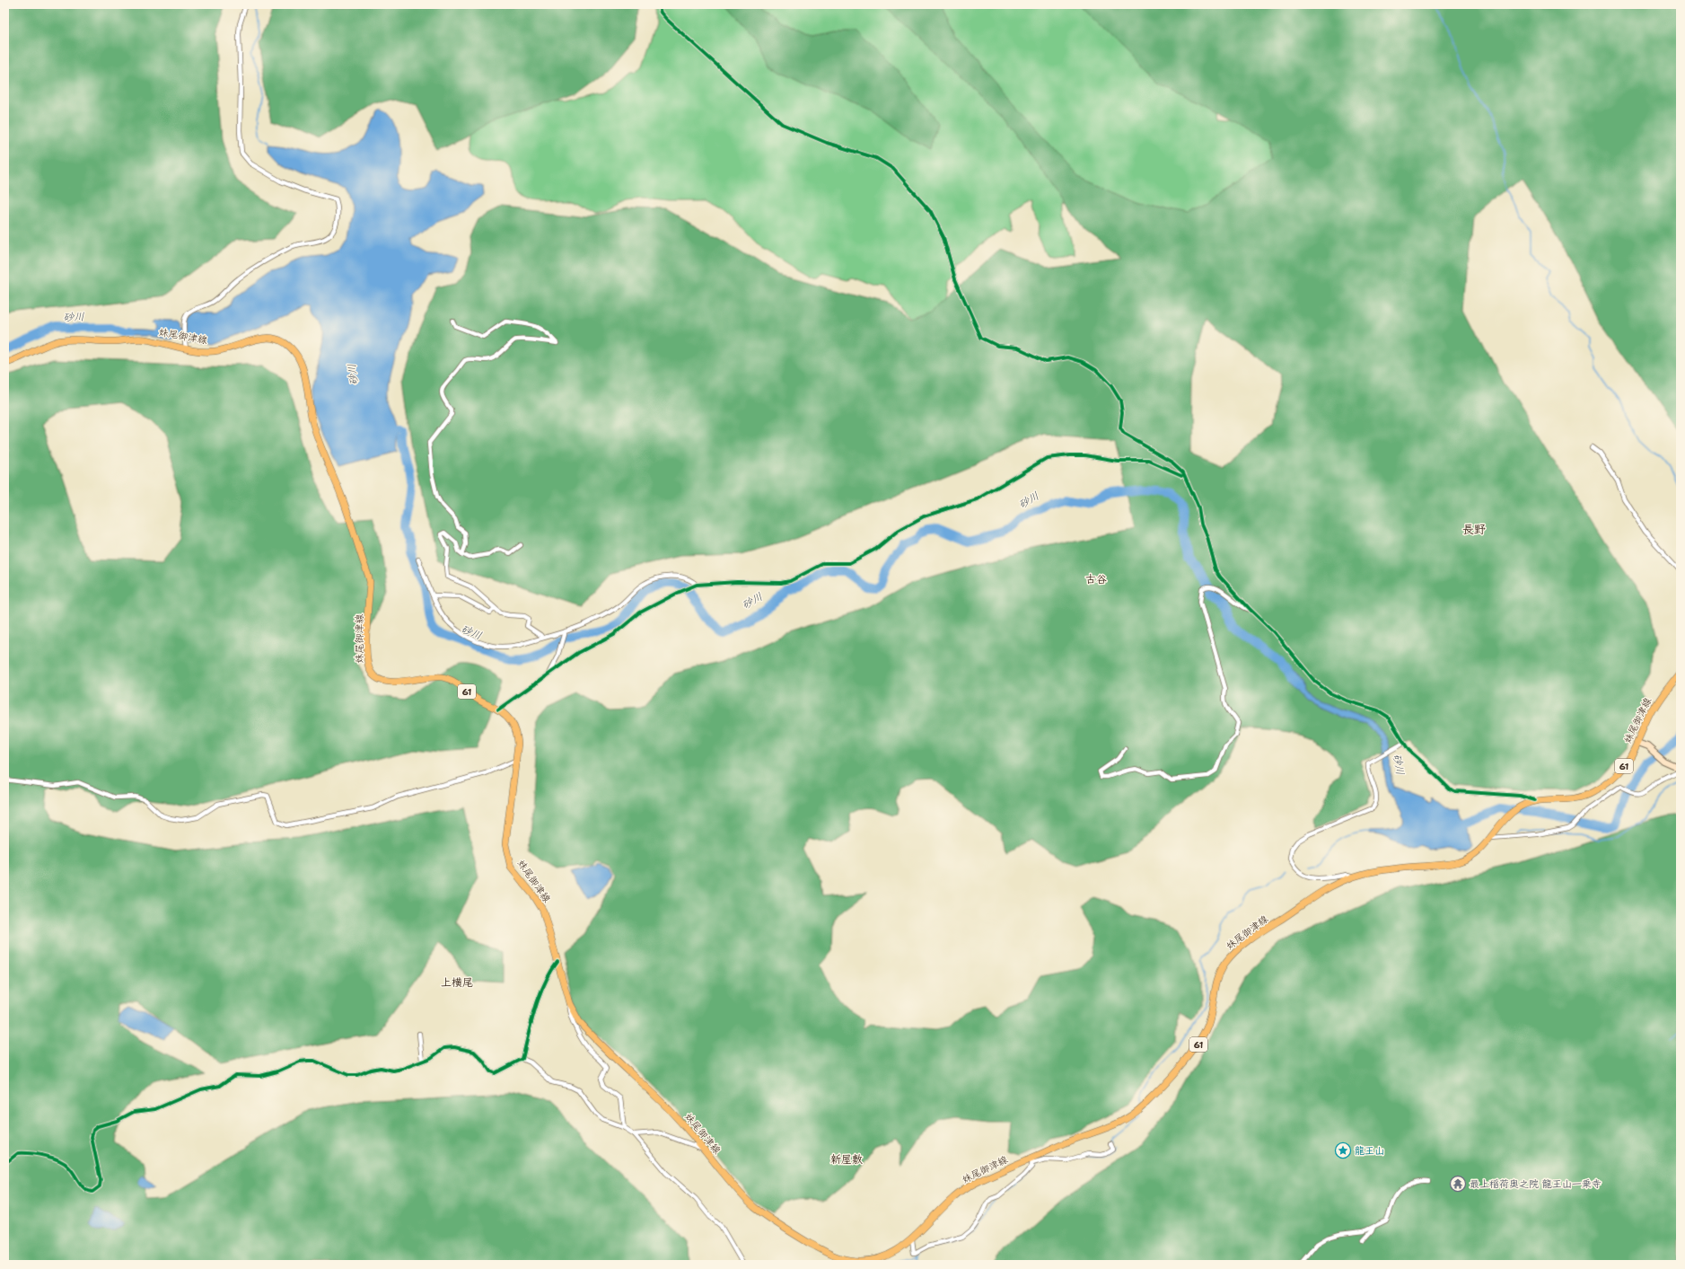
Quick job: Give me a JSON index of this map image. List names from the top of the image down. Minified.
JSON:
{"streets":{"main road":["妹尾御津線","61"]},"districts":["長野","古谷","上横尾","新屋敷"],"water":["砂川"],"places":{"place":["龍王山"],"temple":["最上稲荷奥之院 龍王山一乗寺"]}}
